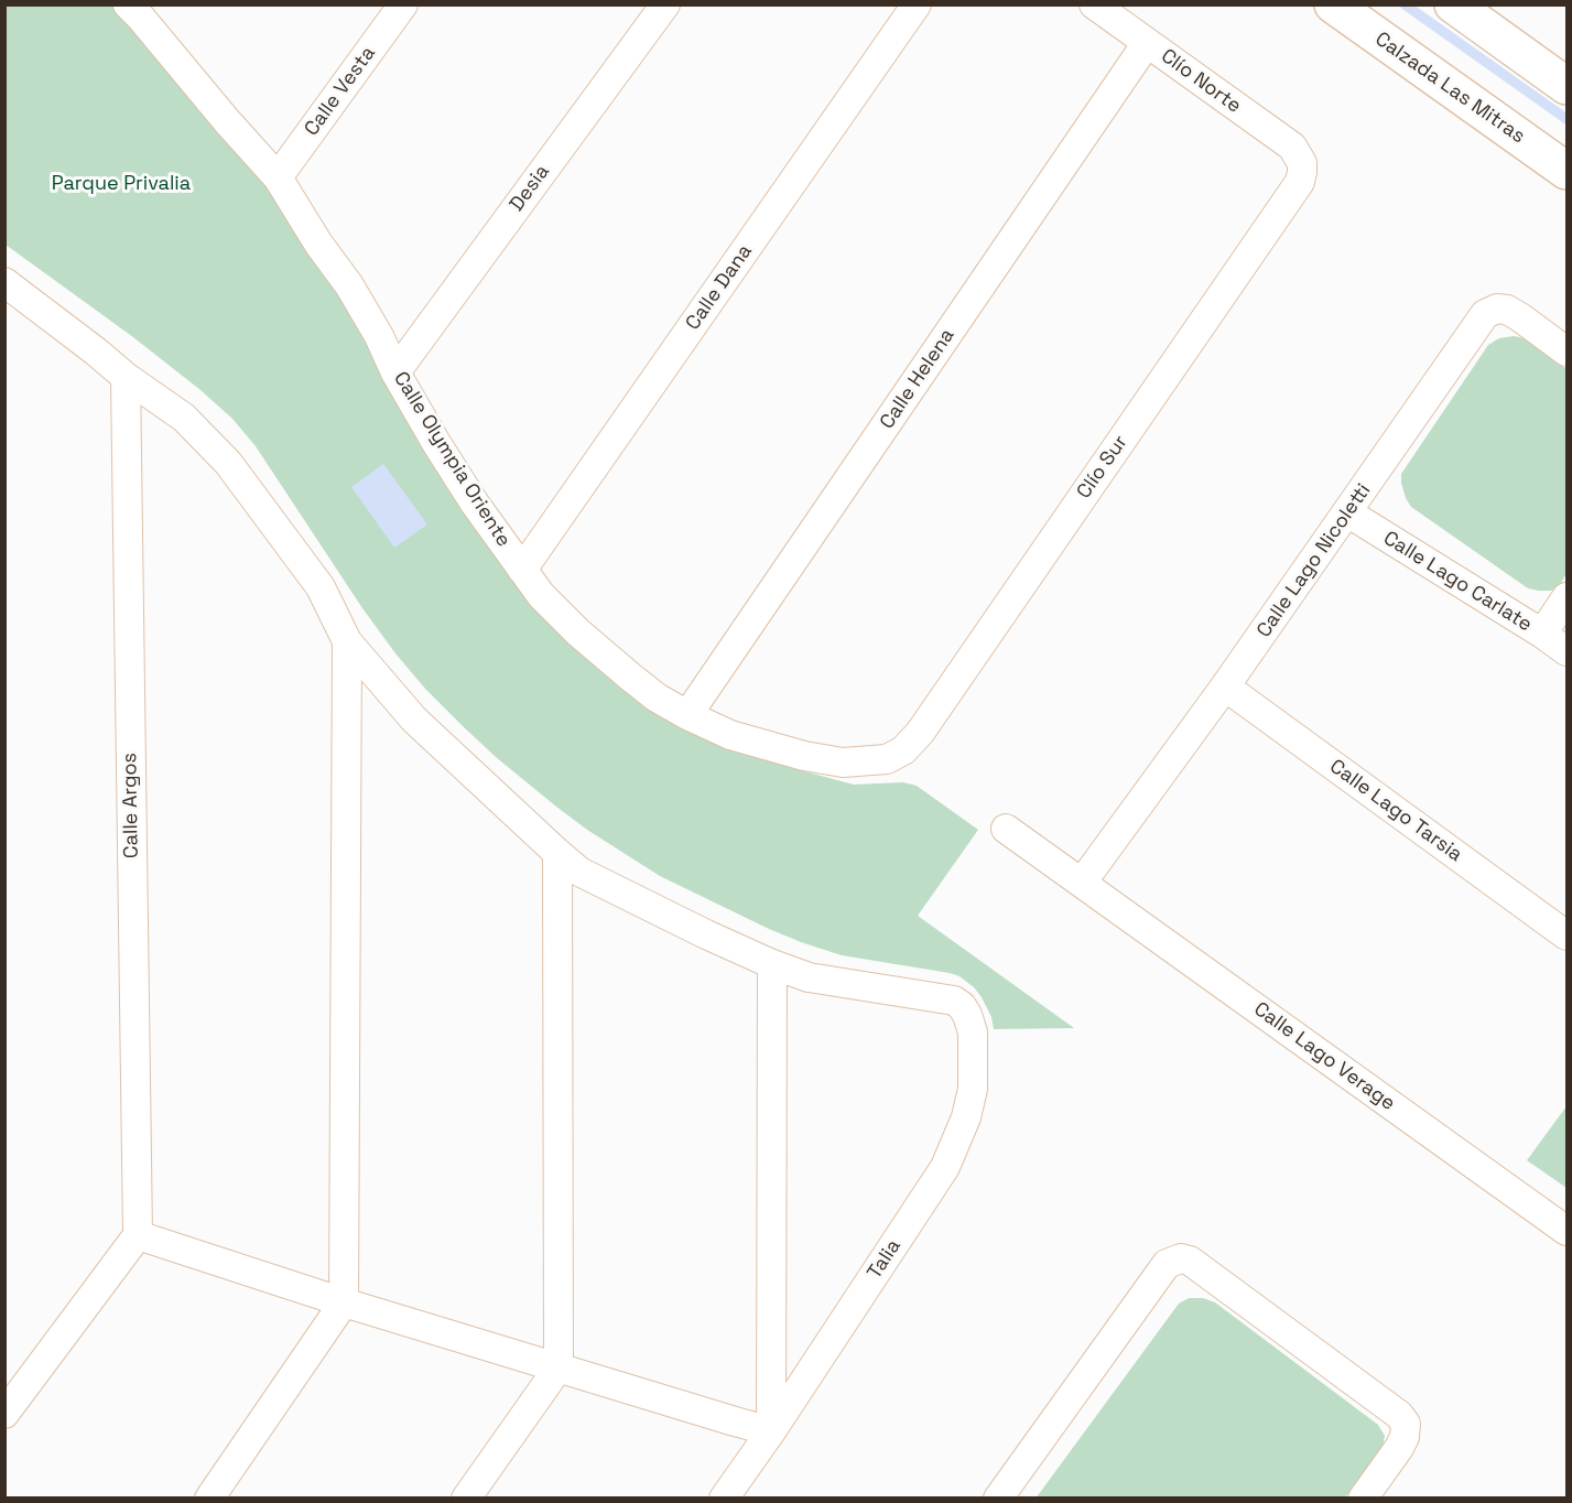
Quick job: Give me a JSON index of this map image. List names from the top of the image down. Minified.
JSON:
{"streets":{"main road":["Calzada Las Mitras"],"street":["Clío Norte","Calle Vesta","Desia","Calle Dana","Calle Helena","Calle Olympia Oriente","Clío Sur","Calle Lago Nicoletti","Calle Lago Carlate","Calle Argos","Calle Lago Tarsia","Calle Lago Verage","Talia"]},"crossings":[["Clío Norte","Calle Helena"],["Clío Norte","Clío Sur"],["Calle Vesta","Calle Olympia Oriente"],["Desia","Calle Olympia Oriente"],["Calle Dana","Calle Olympia Oriente"],["Calle Helena","Calle Olympia Oriente"],["Calle Olympia Oriente","Clío Sur"],["Calle Lago Nicoletti","Calle Lago Carlate"],["Calle Lago Nicoletti","Calle Lago Tarsia"],["Calle Lago Nicoletti","Calle Lago Verage"]],"parks":["Parque Privalia"]}
